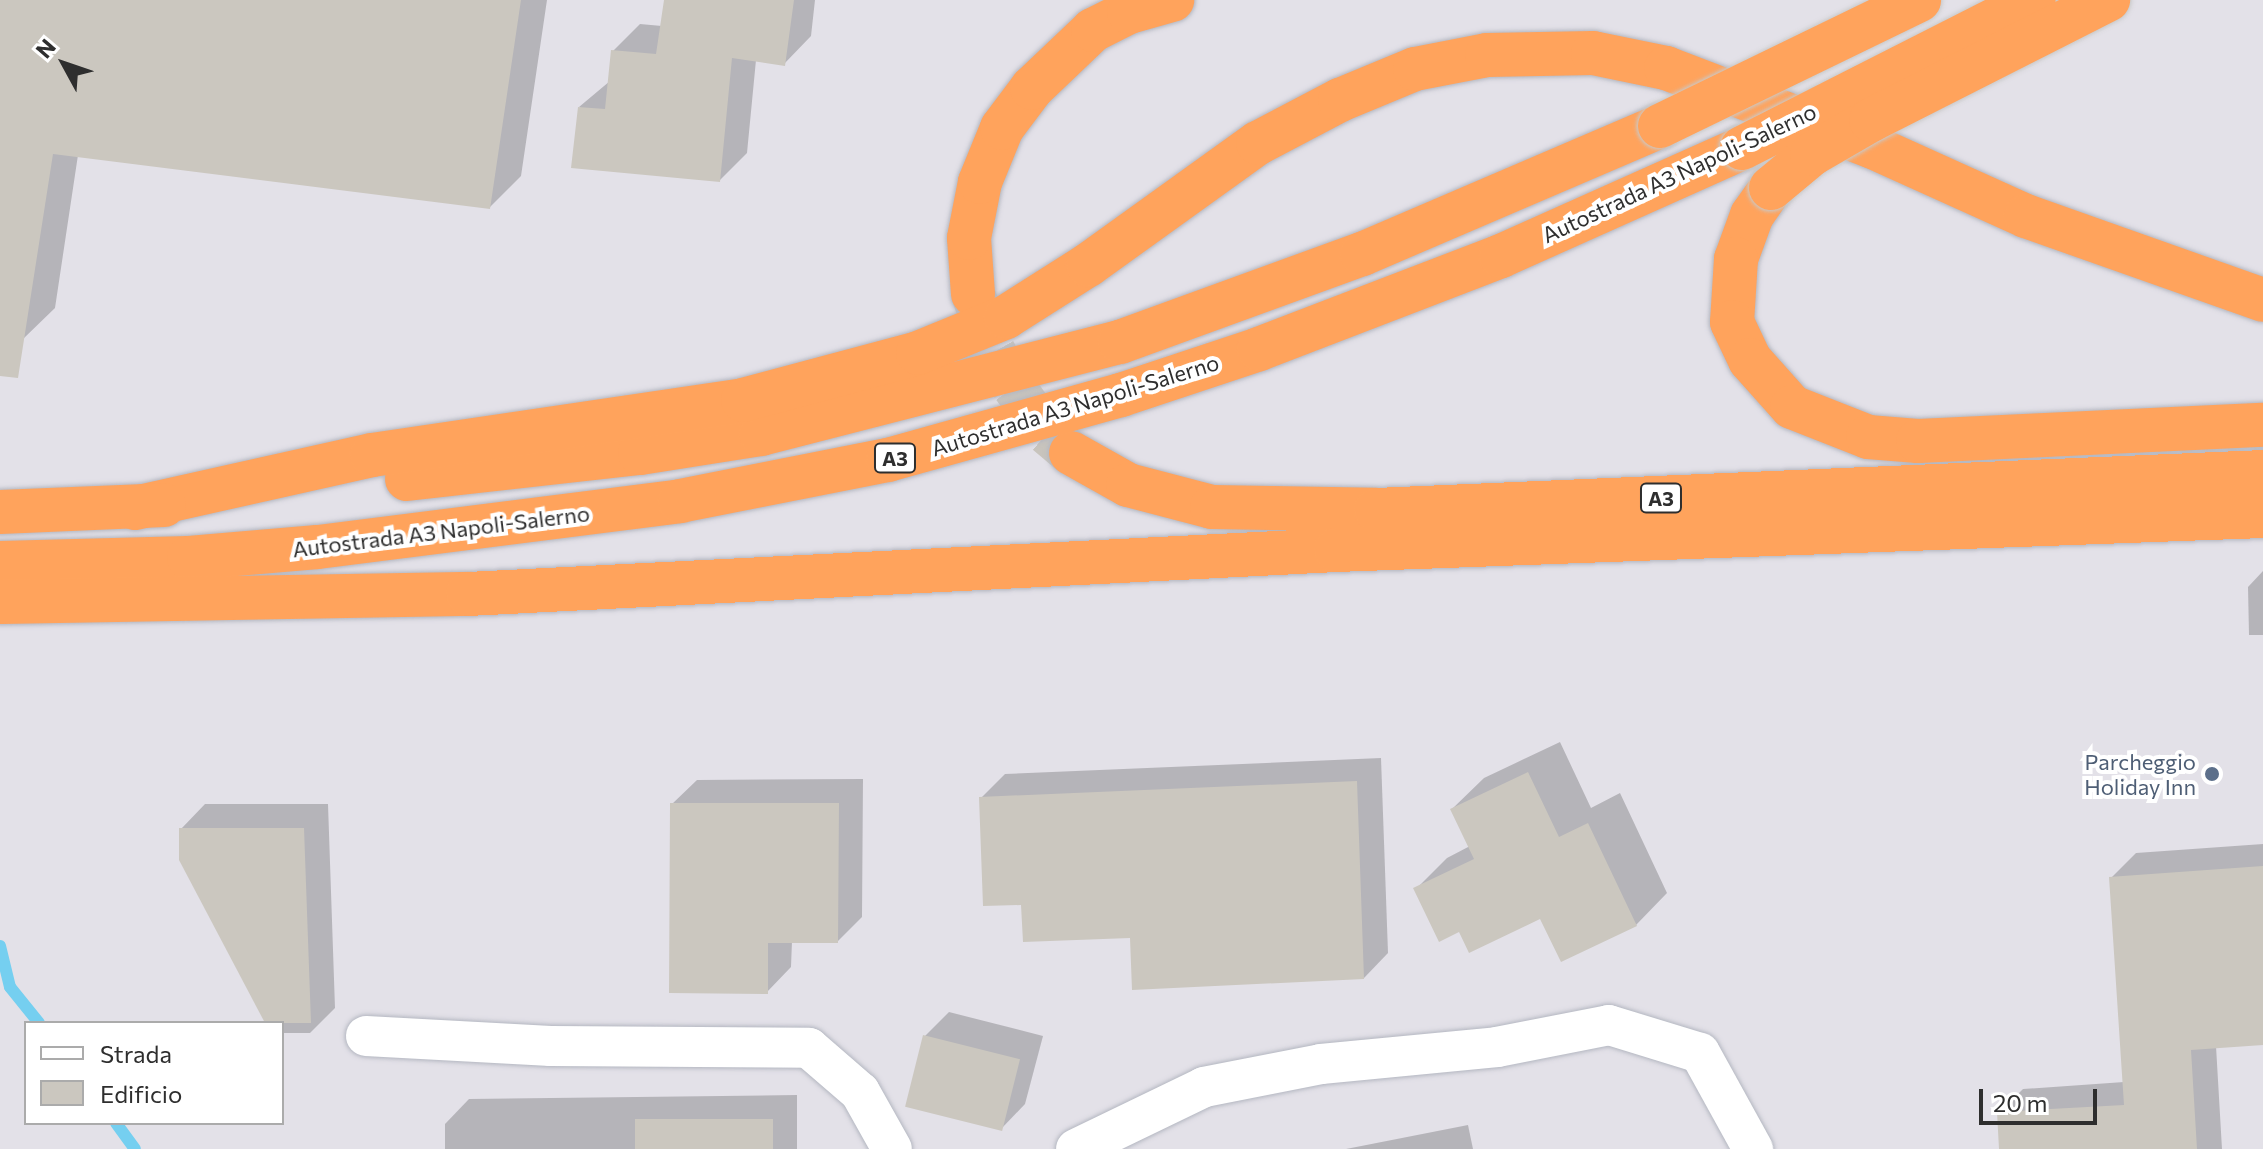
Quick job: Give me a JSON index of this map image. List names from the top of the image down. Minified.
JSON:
{"streets":{"highway":["Autostrada A3 Napoli-Salerno","A3"]},"places":["Parcheggio Holiday Inn"],"legend":["Strada","Edificio"],"scale_bar":"20 m","north":"top left"}
